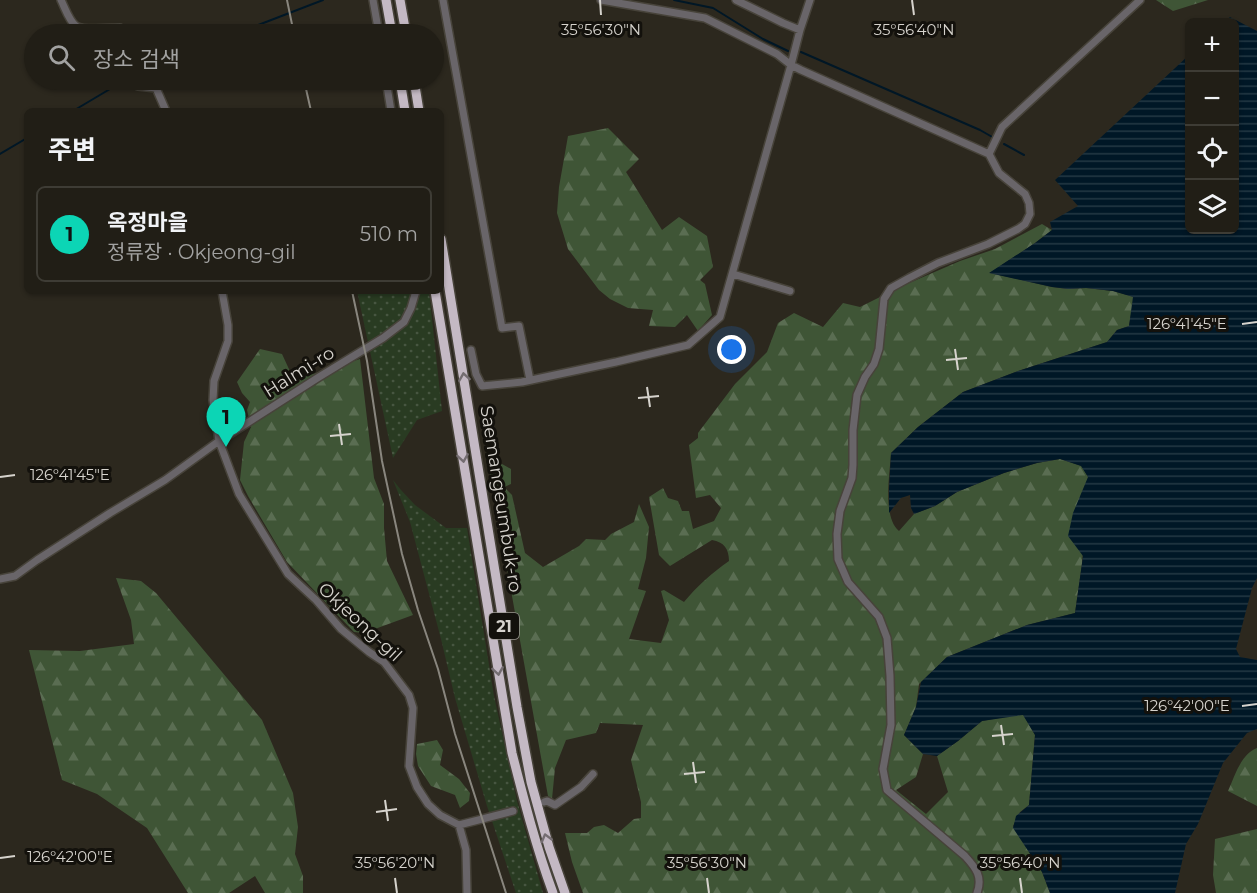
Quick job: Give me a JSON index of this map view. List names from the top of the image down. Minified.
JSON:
{"streets":{"highway":["Saemangeumbuk-ro","21"],"street":["Halmi-ro","Okjeong-gil"]},"crossings":[["Halmi-ro","Okjeong-gil"]],"page":{"map_buttons":["+","−"],"search":"장소 검색","heading":"주변","list":[{"mark":"1","name":"옥정마을","note":"정류장 · Okjeong-gil","value":"510 m"}],"pins":"1"},"coordinates":["35°56'30\"N","35°56'40\"N","126°41'45\"E","126°42'00\"E","35°56'20\"N"]}
